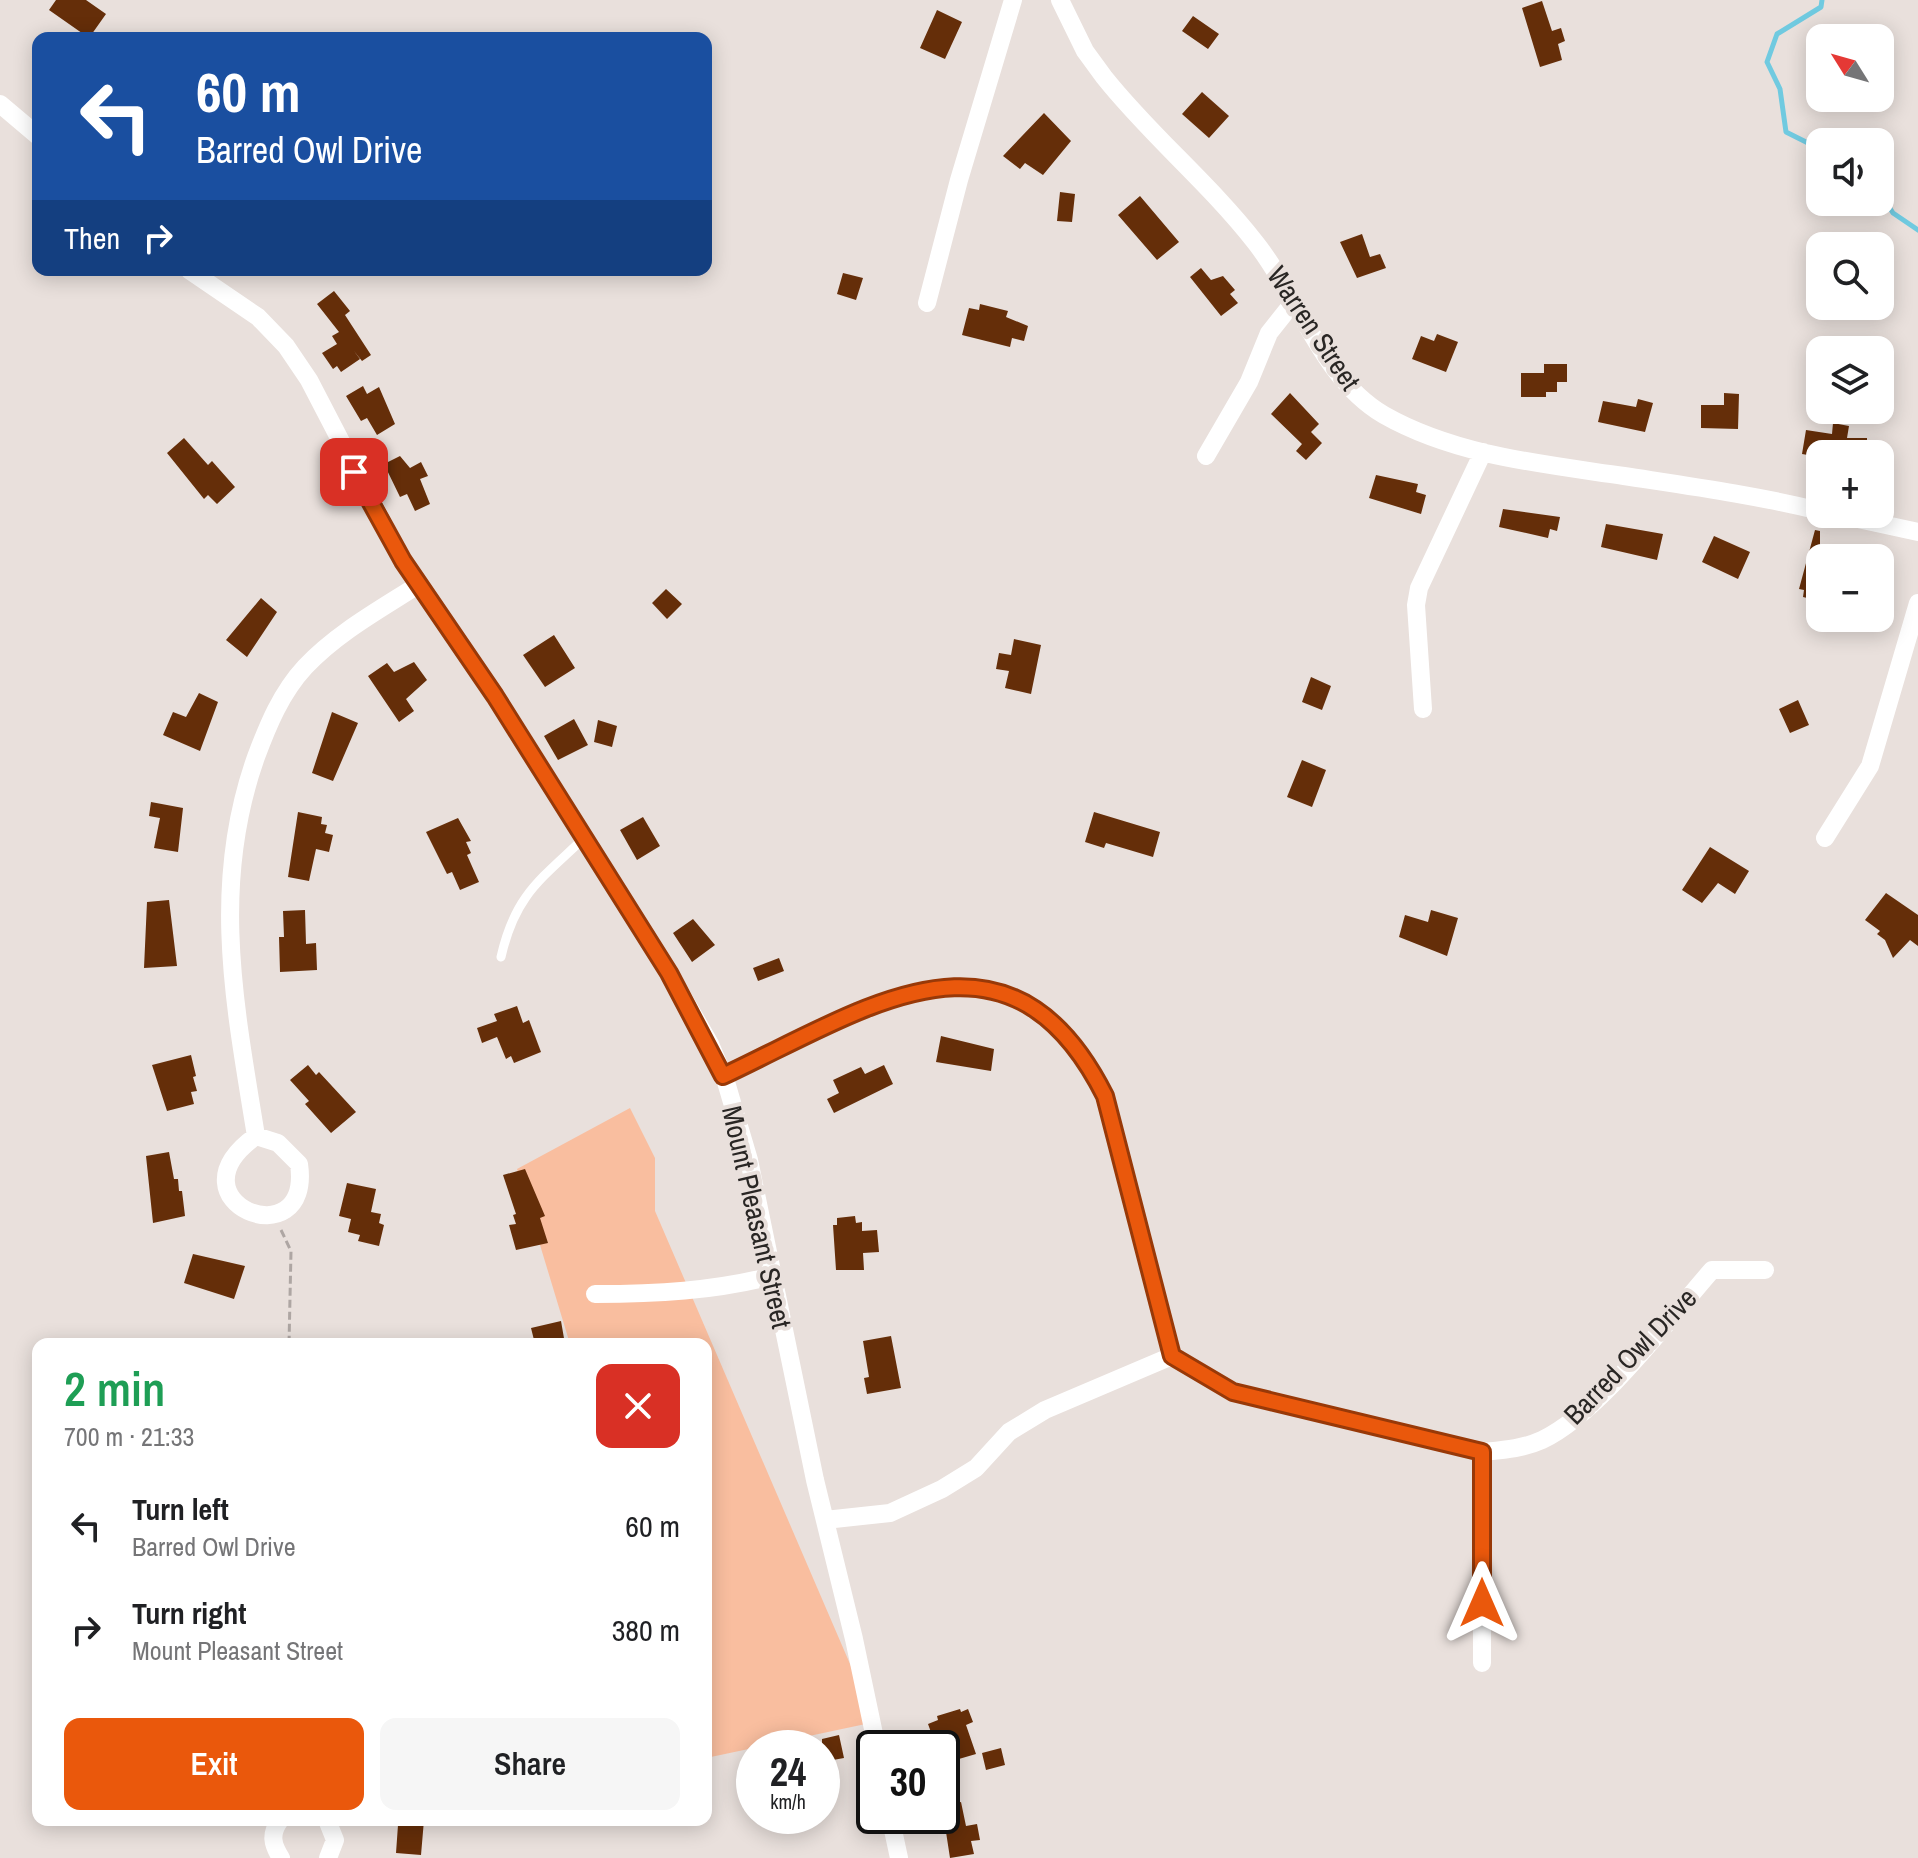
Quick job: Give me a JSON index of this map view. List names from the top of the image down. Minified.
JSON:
{"streets":{"street":["Warren Street","Mount Pleasant Street","Barred Owl Drive"]},"north":"top left","page":{"map_buttons":["+","−"],"turn":["60 m","Barred Owl Drive"],"then":"Then","heading":["2 min","700 m · 21:33"],"list":[{"name":"Turn left","note":"Barred Owl Drive","value":"60 m"},{"name":"Turn right","note":"Mount Pleasant Street","value":"380 m"}],"buttons":["Exit","Share"],"speed":"24 km/h","limit":"30"}}
